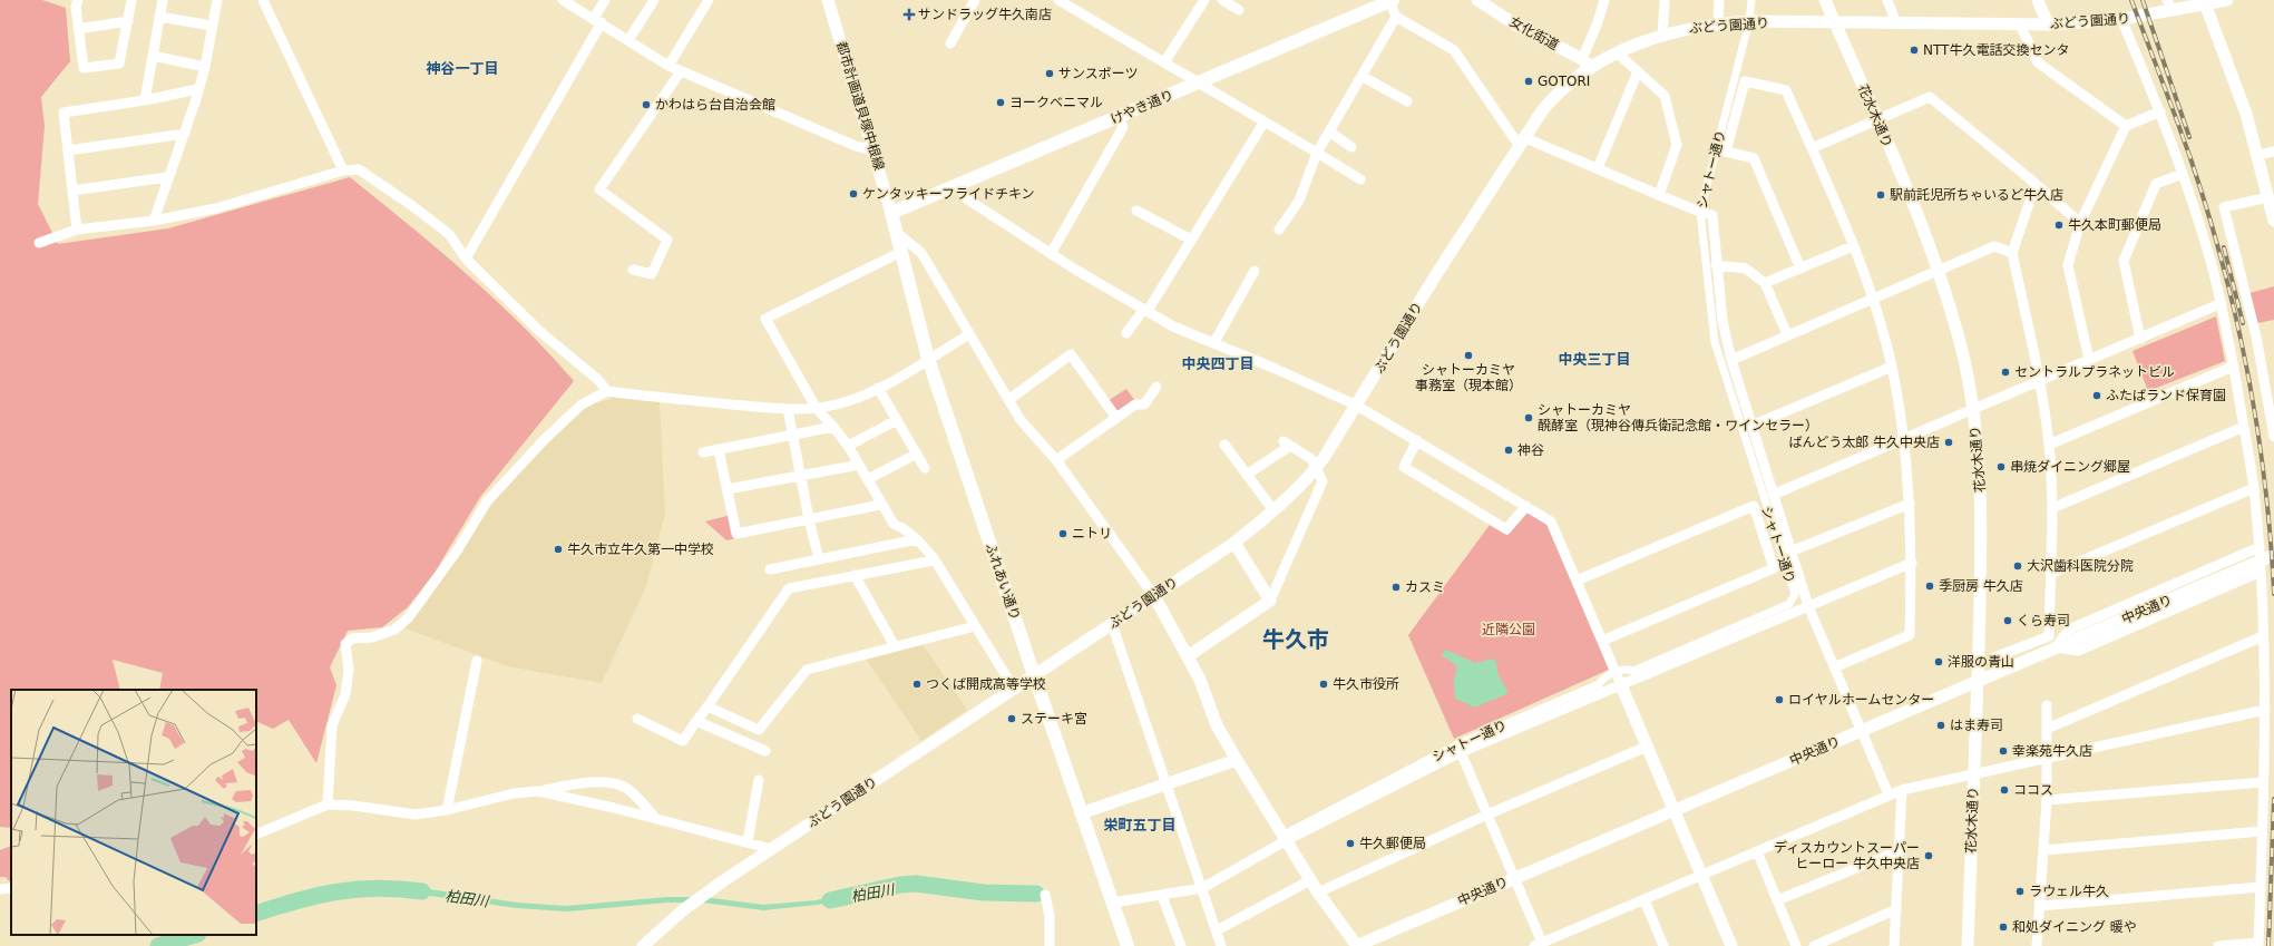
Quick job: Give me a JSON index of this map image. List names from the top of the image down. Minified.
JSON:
{"streets":{"main road":["けやき通り","ふれあい通り"],"street":["ぶどう園通り","女化街道","都市計画道貝塚中根線","花水木通り","シャトー通り","中央通り"]},"crossings":[["ぶどう園通り","女化街道"],["ぶどう園通り","花水木通り"],["ぶどう園通り","シャトー通り"],["ぶどう園通り","ふれあい通り"],["都市計画道貝塚中根線","けやき通り"],["都市計画道貝塚中根線","ふれあい通り"],["けやき通り","ふれあい通り"],["花水木通り","中央通り"]],"districts":["神谷一丁目","中央三丁目","中央四丁目","牛久市","栄町五丁目"],"water":["柏田川"],"parks":["近隣公園"],"places":{"health":["サンドラッグ牛久南店"],"other":["NTT牛久電話交換センタ","サンスポーツ","GOTORI","ヨークベニマル","かわはら台自治会館","ケンタッキーフライドチキン","駅前託児所ちゃいるど牛久店","牛久本町郵便局","シャトーカミヤ 事務室（現本館）","セントラルプラネットビル","ふたばランド保育園","シャトーカミヤ 醗酵室（現神谷傳兵衛記念館・ワインセラー）","ばんどう太郎 牛久中央店","神谷","串焼ダイニング郷屋","ニトリ","牛久市立牛久第一中学校","大沢歯科医院分院","季厨房 牛久店","カスミ","くら寿司","洋服の青山","つくば開成高等学校","牛久市役所","ロイヤルホームセンター","ステーキ宮","はま寿司","幸楽苑牛久店","ココス","牛久郵便局","ディスカウントスーパー ヒーロー 牛久中央店","ラウェル牛久","和処ダイニング 暖や"]}}
